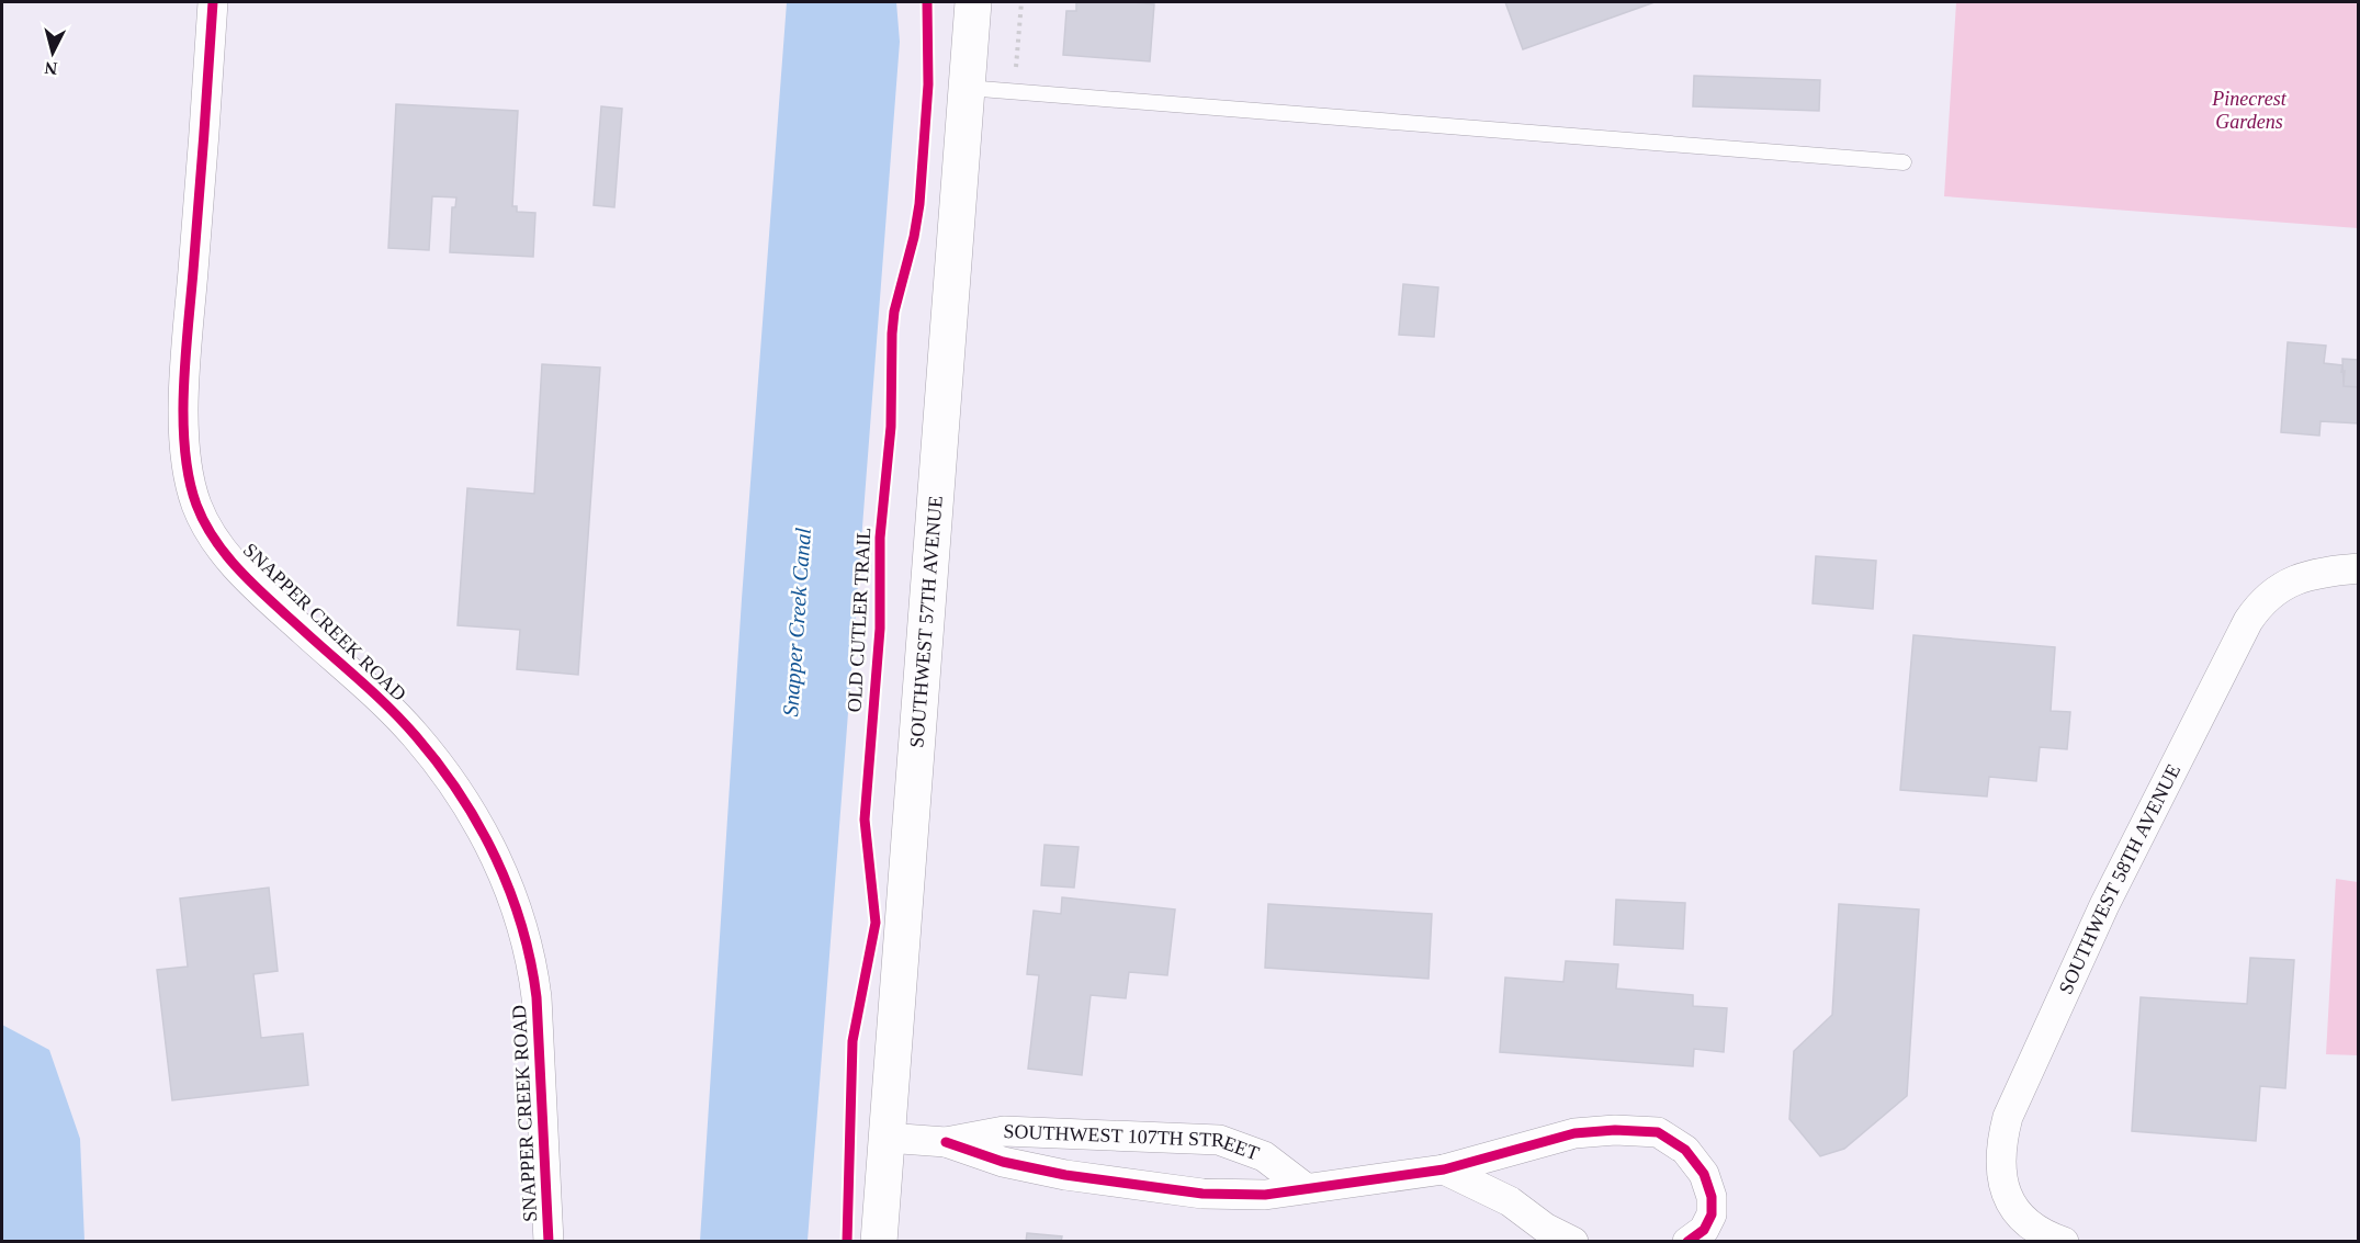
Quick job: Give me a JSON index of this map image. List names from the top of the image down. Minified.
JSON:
{"streets":{"main road":["SOUTHWEST 57TH AVENUE"],"street":["SNAPPER CREEK ROAD","SOUTHWEST 58TH AVENUE","SOUTHWEST 107TH STREET"],"cycle path":["OLD CUTLER TRAIL"]},"crossings":[["SOUTHWEST 57TH AVENUE","SOUTHWEST 107TH STREET"]],"water":["Snapper Creek Canal"],"parks":["Pinecrest Gardens"],"north":"bottom"}
